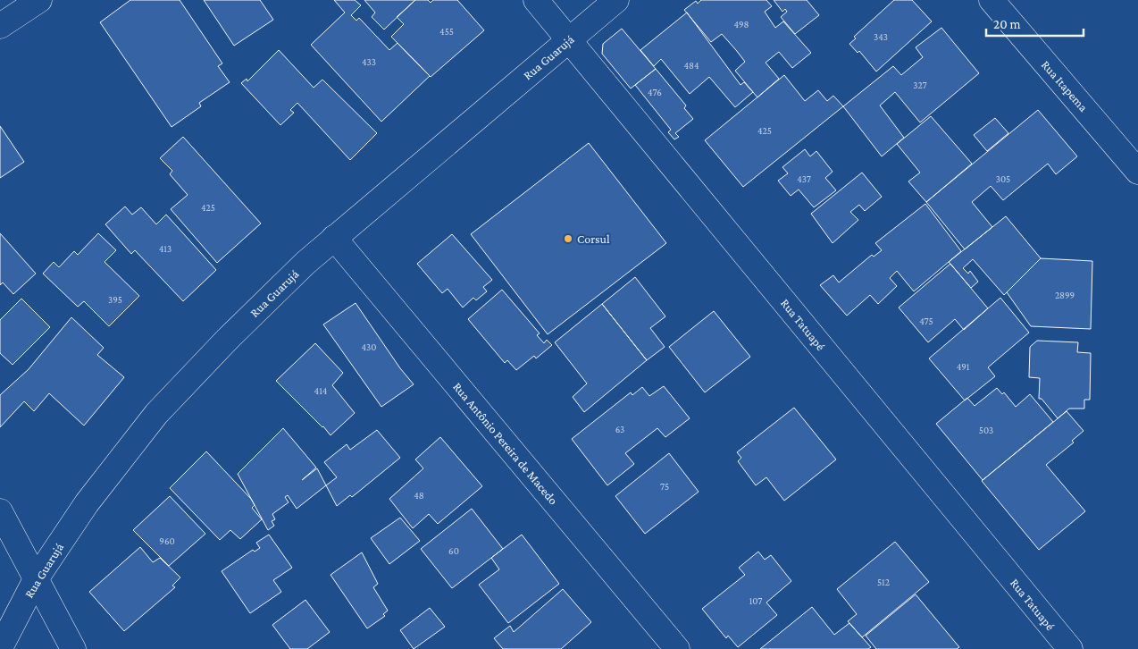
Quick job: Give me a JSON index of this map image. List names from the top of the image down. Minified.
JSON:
{"streets":{"street":["Rua Guarujá","Rua Itapema","Rua Tatuapé","Rua Antônio Pereira de Macedo"]},"crossings":[["Rua Guarujá","Rua Tatuapé"],["Rua Guarujá","Rua Antônio Pereira de Macedo"]],"places":["Corsul"],"house_numbers":["498","455","343","433","484","327","476","425","437","305","425","413","2899","395","475","430","491","414","63","503","75","48","960","60","512","107"],"scale_bar":"20 m"}
